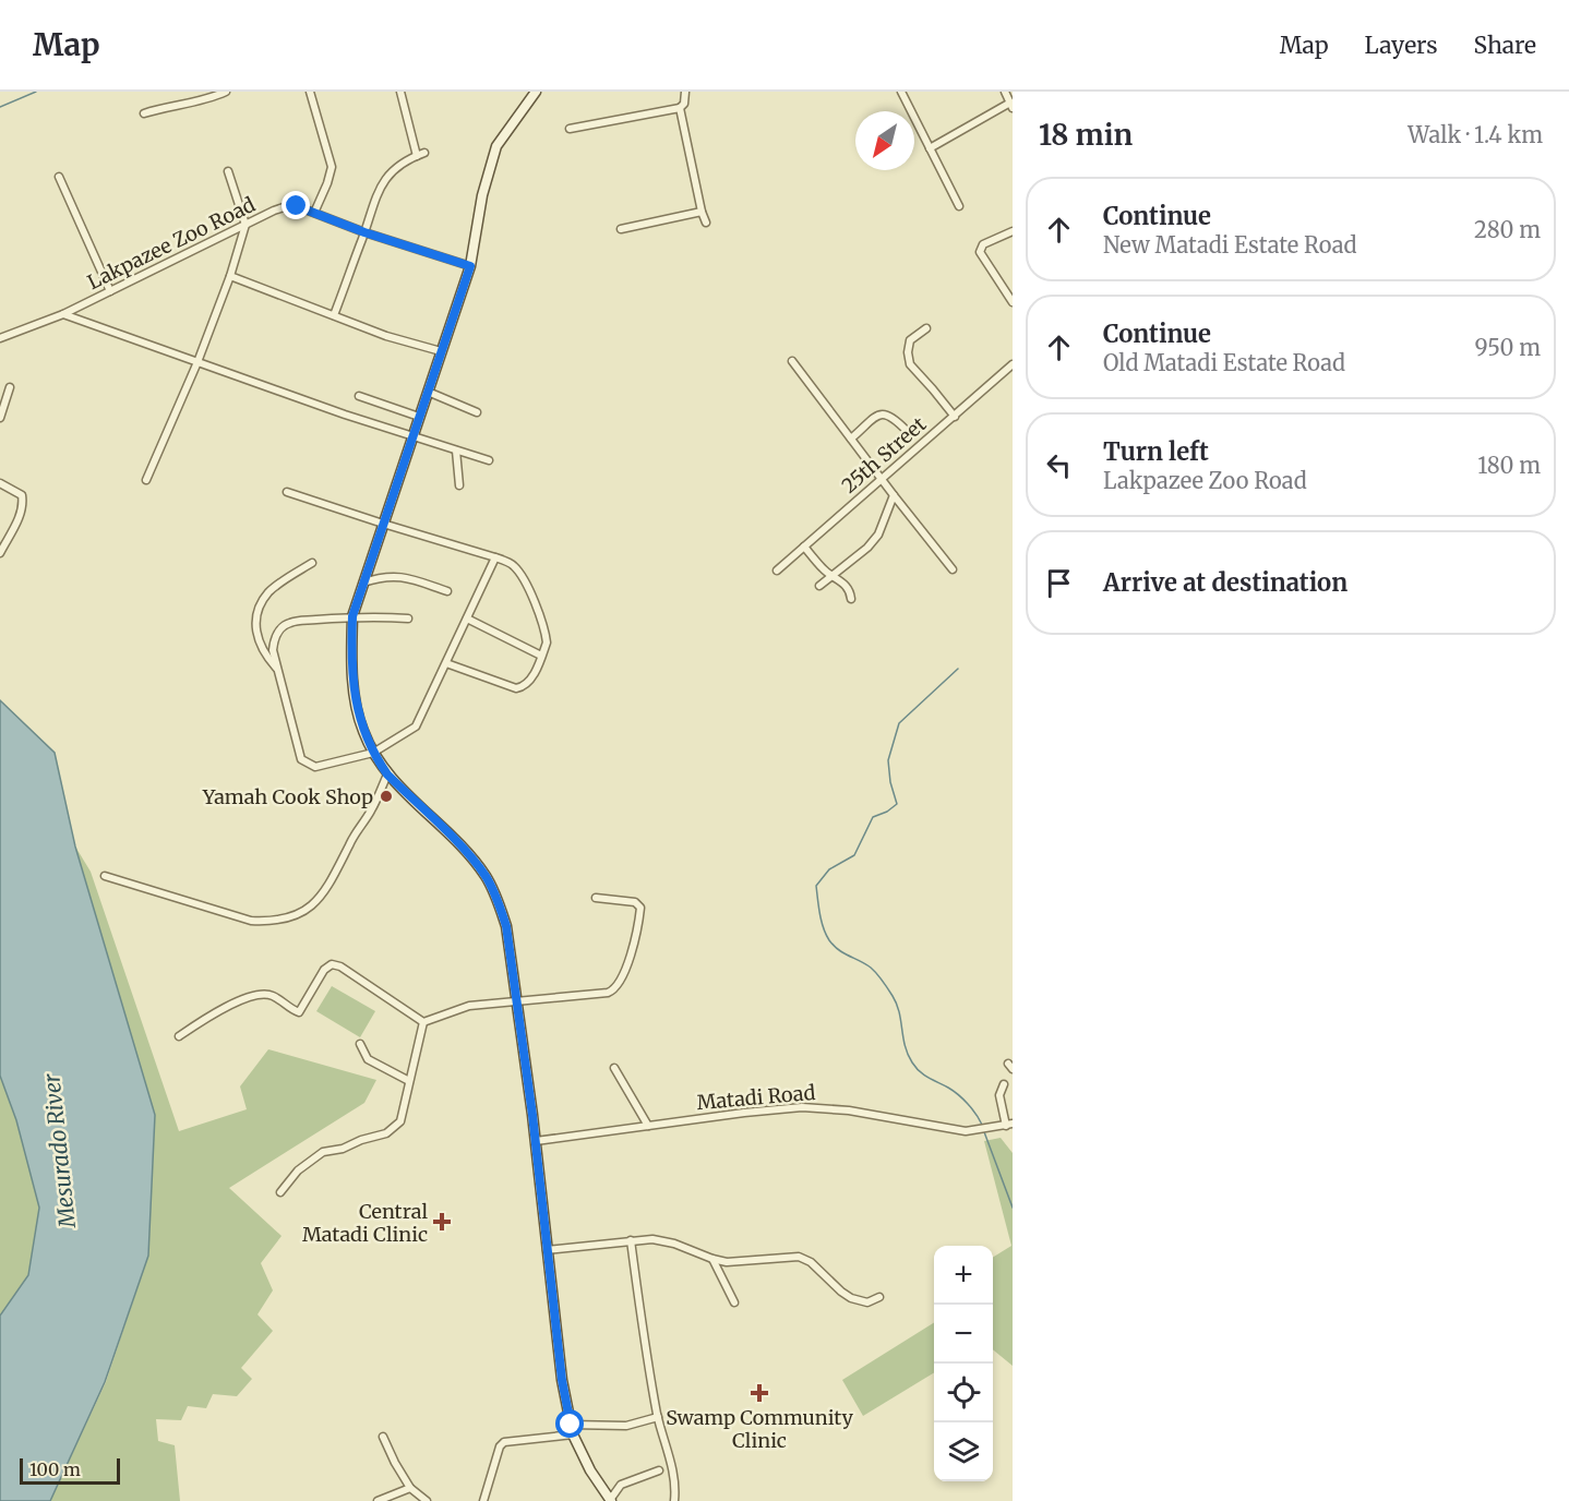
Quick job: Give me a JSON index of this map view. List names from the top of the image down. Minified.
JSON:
{"streets":{"street":["Lakpazee Zoo Road","25th Street","Matadi Road"]},"water":["Mesurado River"],"places":{"other":["Yamah Cook Shop"],"health":["Central Matadi Clinic","Swamp Community Clinic"]},"scale_bar":"100 m","north":"bottom left","page":{"header":"Map","nav":["Map","Layers","Share"],"heading":["18 min","Walk · 1.4 km"],"list":[["Continue","New Matadi Estate Road","280 m"],["Continue","Old Matadi Estate Road","950 m"],["Turn left","Lakpazee Zoo Road","180 m"],"Arrive at destination"],"map_buttons":["+","−"],"scale":"100 m"}}
